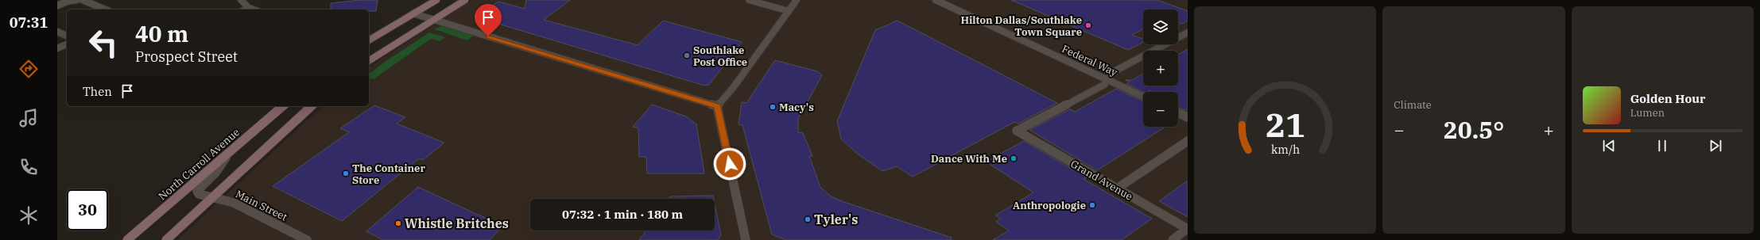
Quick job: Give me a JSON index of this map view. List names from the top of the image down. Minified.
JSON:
{"streets":{"main road":["North Carroll Avenue"],"street":["Federal Way","Grand Avenue","Main Street"]},"crossings":[["Federal Way","Grand Avenue"],["North Carroll Avenue","Main Street"]],"places":["Hilton Dallas/Southlake Town Square","Southlake Post Office","Macy's","Dance With Me","The Container Store","Anthropologie","Tyler's","Whistle Britches"],"page":{"tabs":"07:31","tile":"Climate","map_buttons":["+","−"],"turn":["40 m","Prospect Street"],"then":"Then","song":["Golden Hour","Lumen"],"heat":["−","20.5°","+"],"limit":"30","trip":"07:32 · 1 min · 180 m","gauge":["21","km/h"]}}
